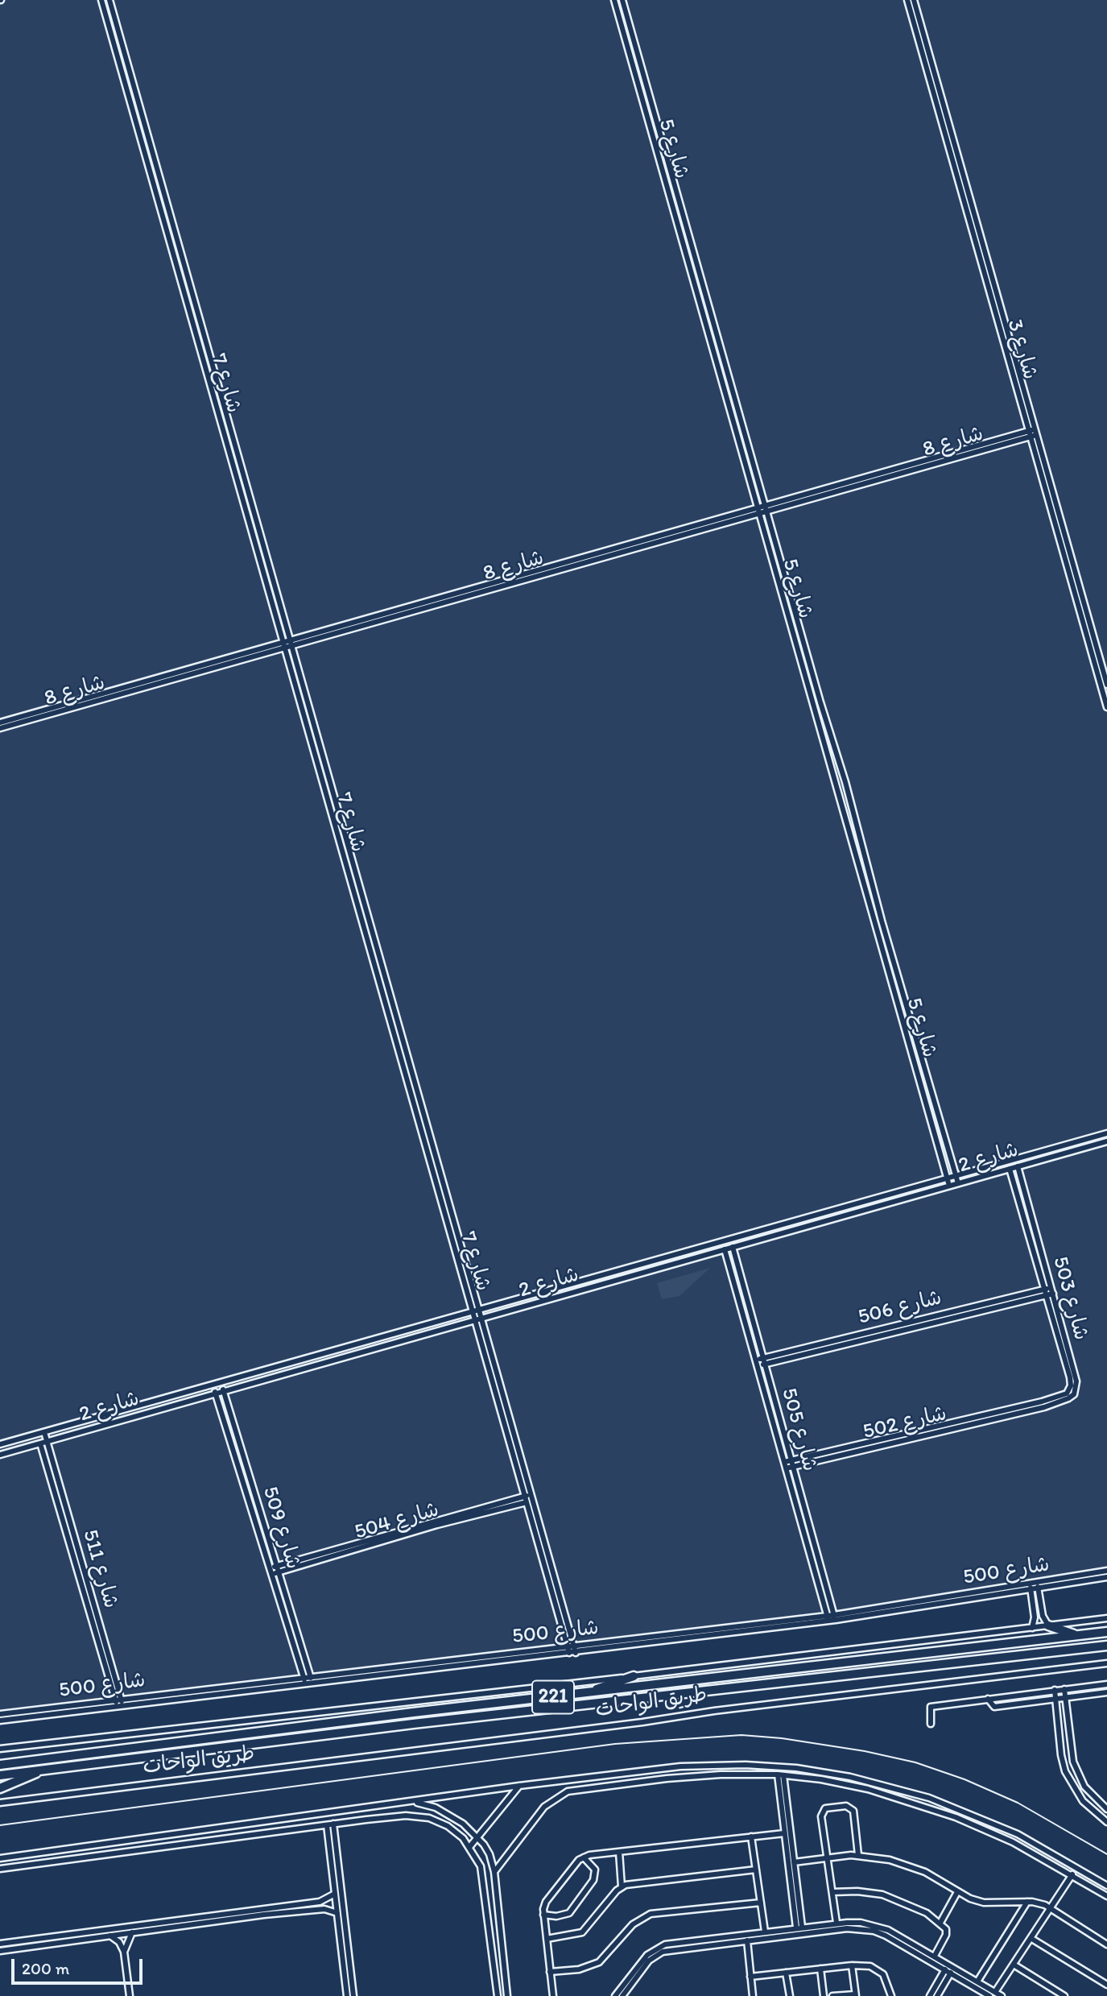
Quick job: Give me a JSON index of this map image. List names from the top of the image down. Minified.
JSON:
{"streets":{"highway":["221","طريق الواحات"],"street":["شارع 5","شارع 3","شارع 7","شارع 8","شارع 2","شارع 503","شارع 506","شارع 502","شارع 505","شارع 504","شارع 509","شارع 511","شارع 500"]},"crossings":[["شارع 5","شارع 8"],["شارع 5","شارع 2"],["شارع 3","شارع 8"],["شارع 7","شارع 8"],["شارع 7","شارع 2"],["شارع 7","شارع 504"],["شارع 7","شارع 500"],["شارع 2","شارع 503"],["شارع 2","شارع 505"],["شارع 2","شارع 509"],["شارع 2","شارع 511"],["شارع 503","شارع 506"],["شارع 503","شارع 502"],["شارع 506","شارع 505"],["شارع 502","شارع 505"],["شارع 505","شارع 500"],["شارع 504","شارع 509"],["شارع 509","شارع 500"],["شارع 511","شارع 500"]],"scale_bar":"200 m"}
